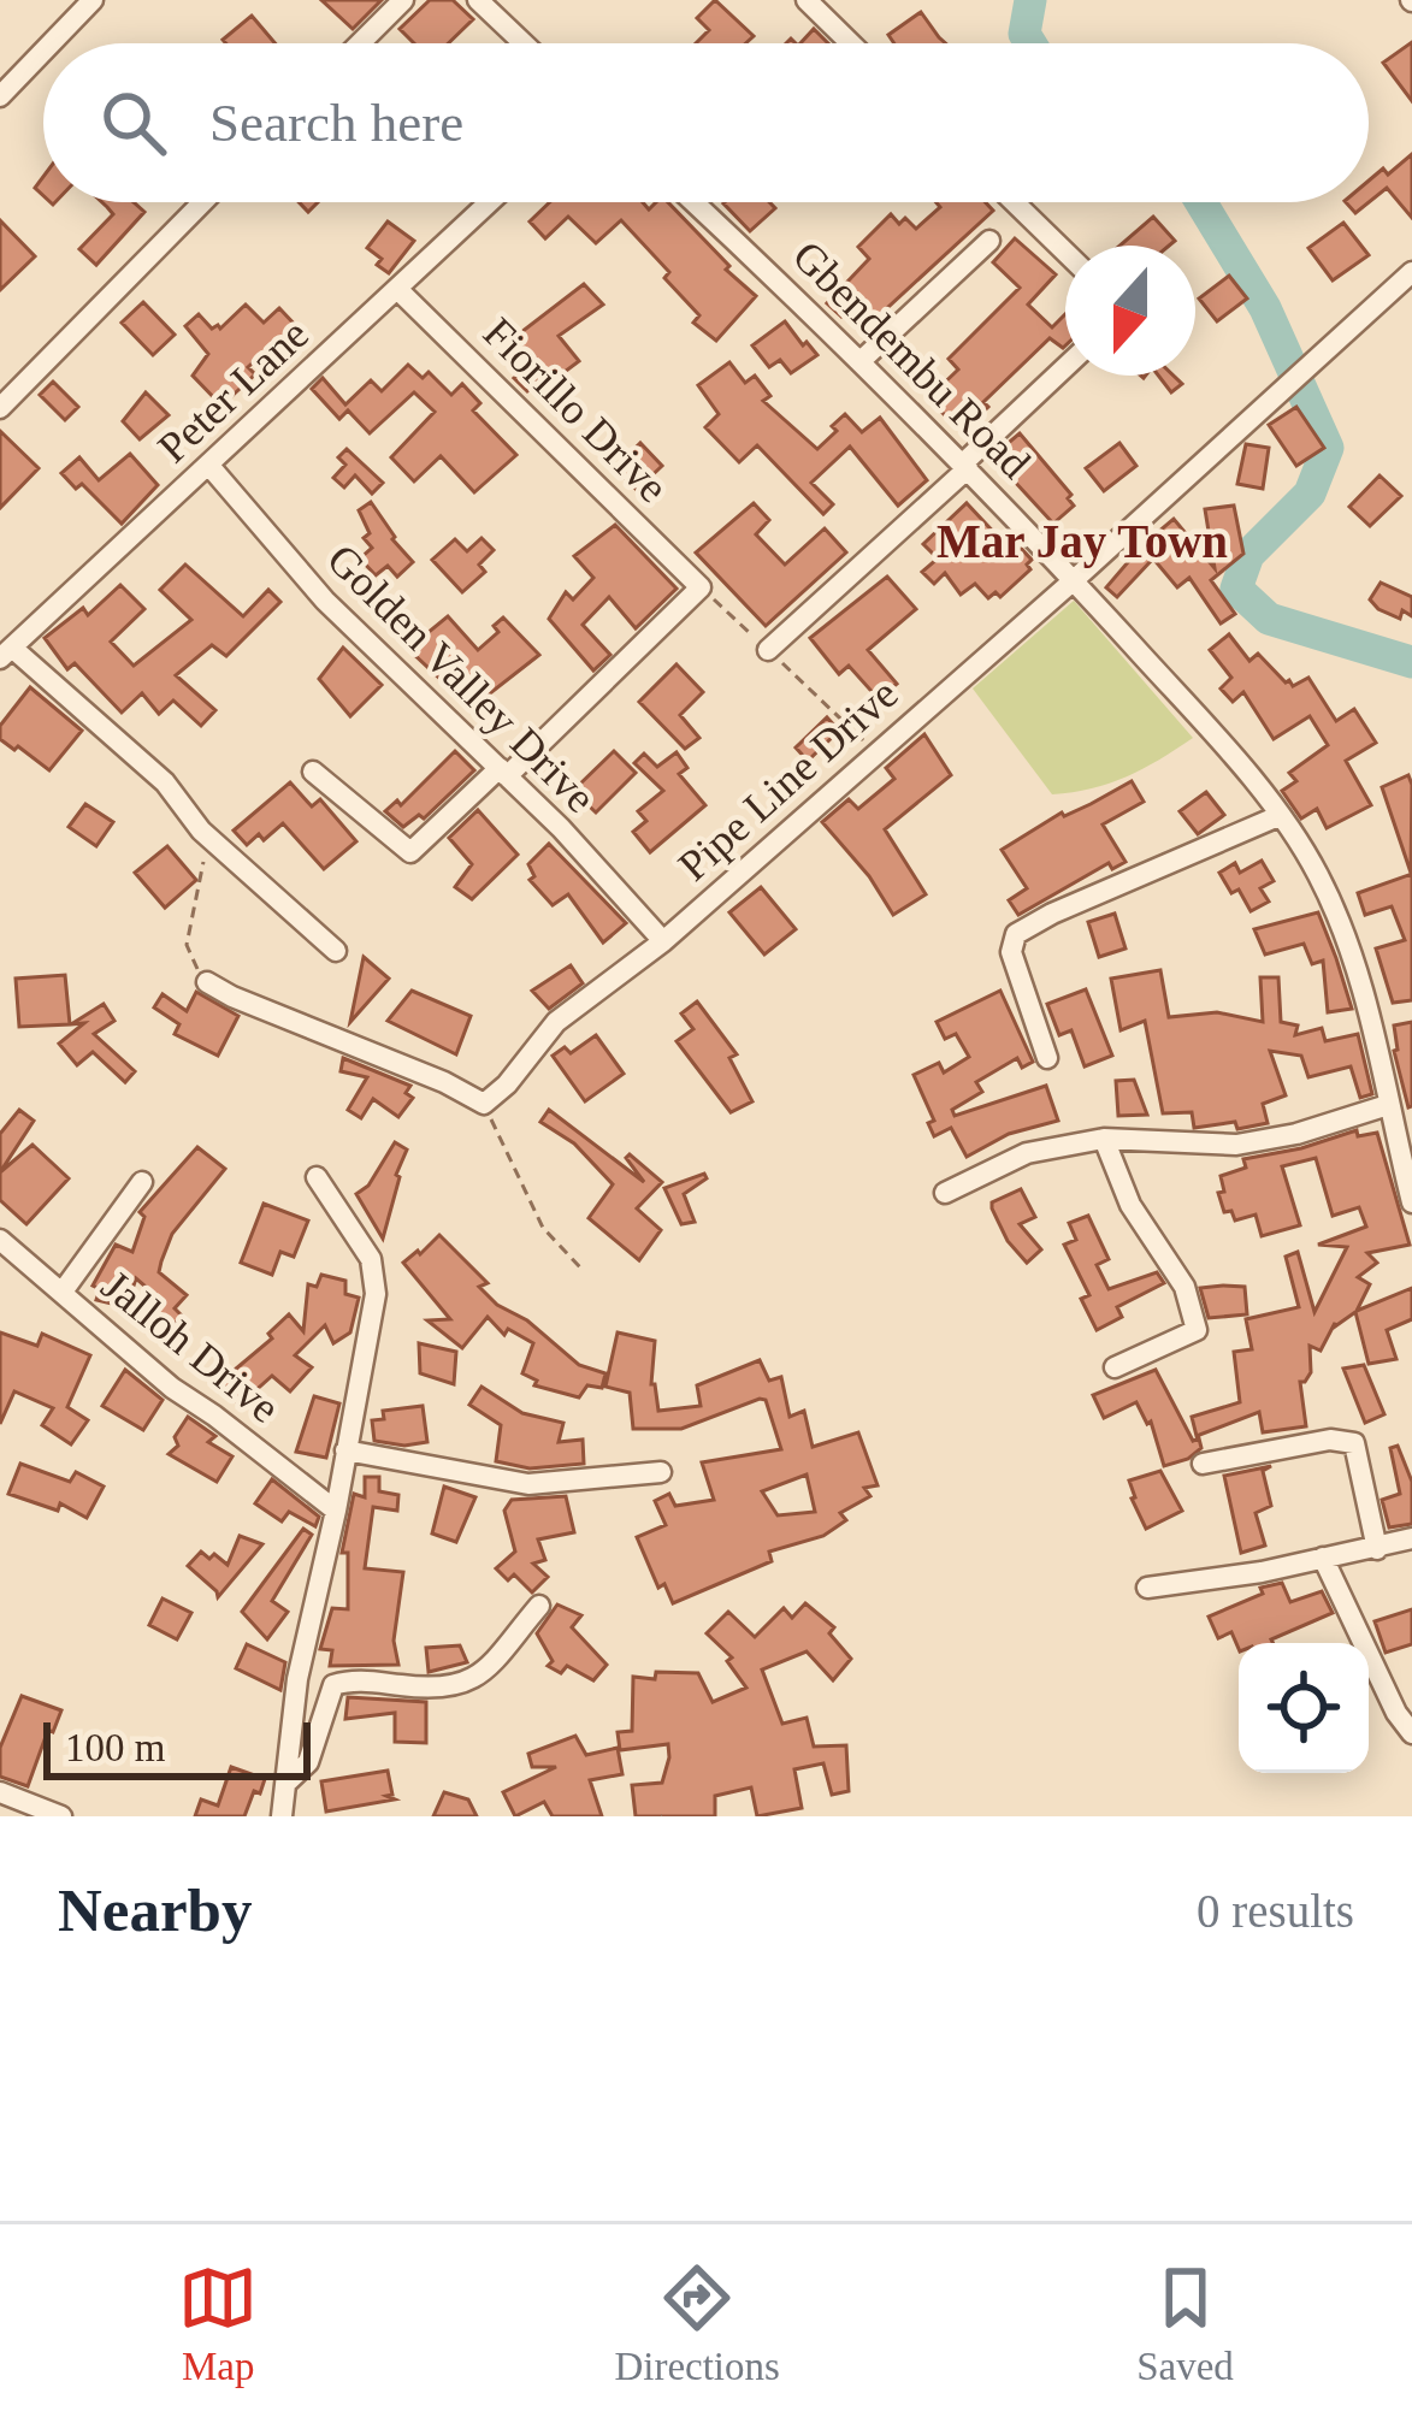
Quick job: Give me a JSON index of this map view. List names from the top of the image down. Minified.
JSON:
{"streets":{"street":["Gbendembu Road","Peter Lane","Fiorillo Drive","Golden Valley Drive","Pipe Line Drive","Jalloh Drive"]},"crossings":[["Gbendembu Road","Pipe Line Drive"],["Peter Lane","Fiorillo Drive"],["Peter Lane","Golden Valley Drive"],["Golden Valley Drive","Pipe Line Drive"]],"districts":["Mar Jay Town"],"scale_bar":"100 m","north":"bottom","page":{"search":"Search here","scale":"100 m","heading":["Nearby","0 results"],"nav":["Map","Directions","Saved"]}}
